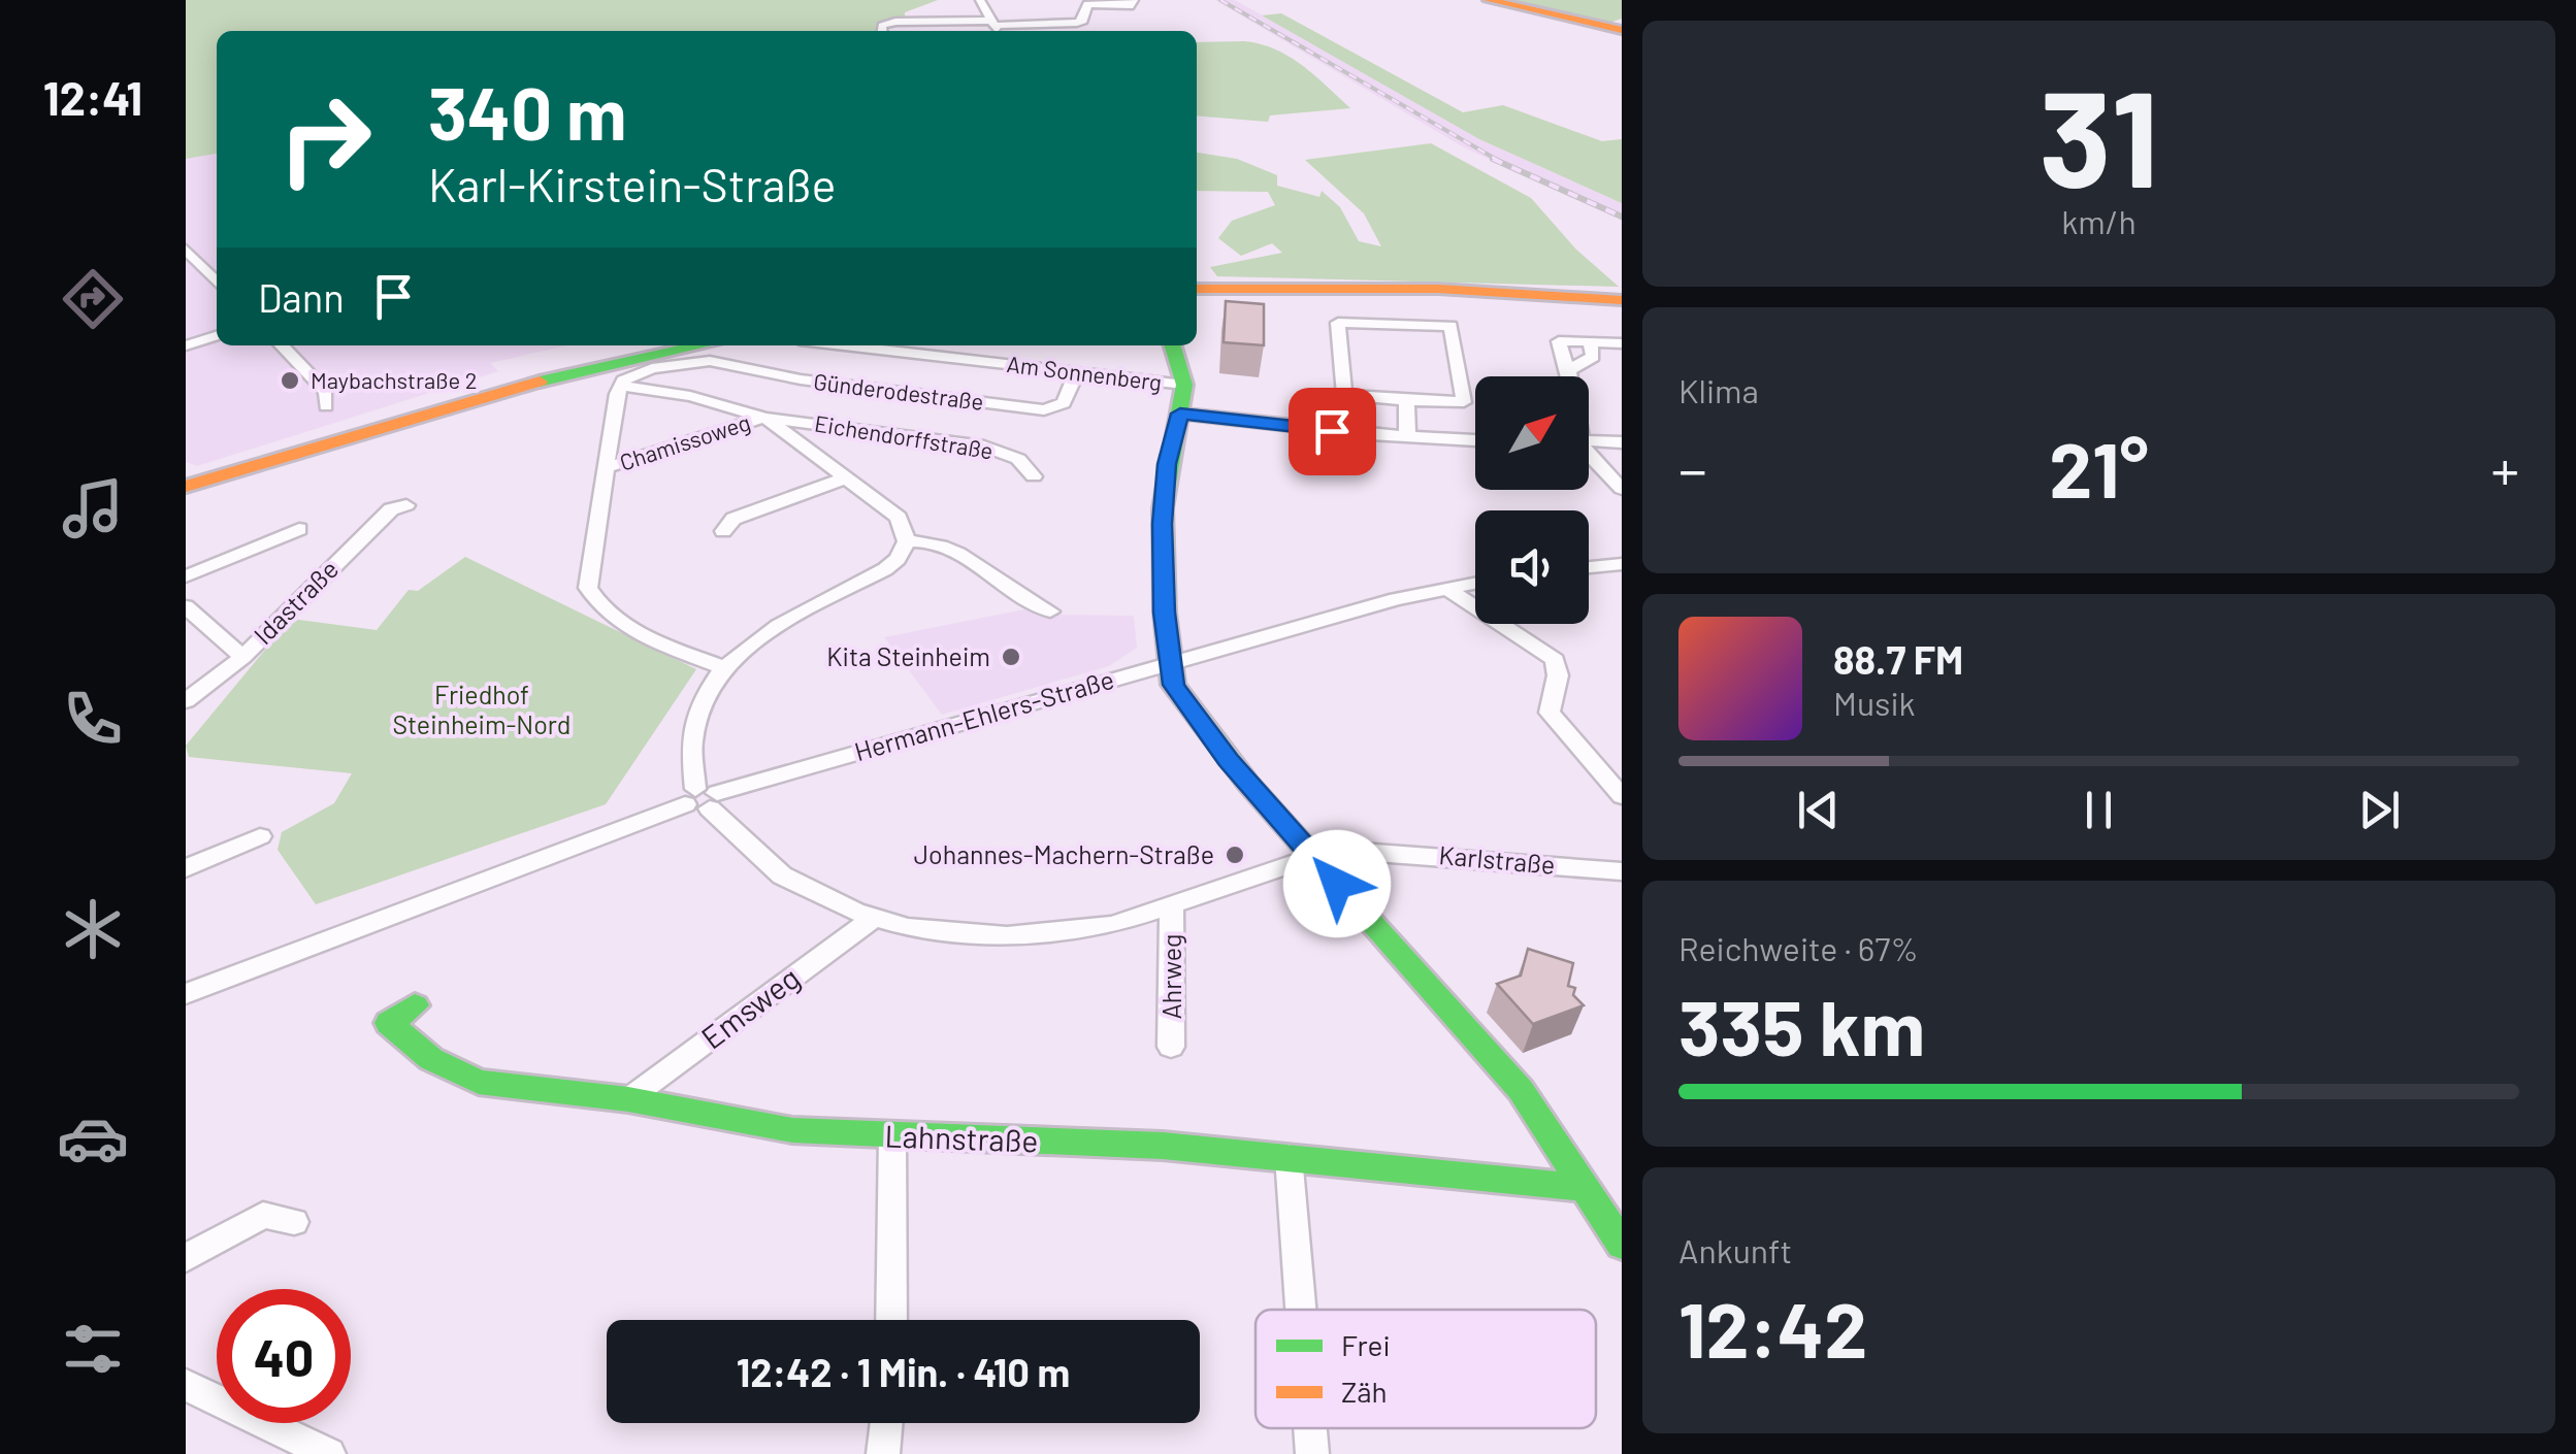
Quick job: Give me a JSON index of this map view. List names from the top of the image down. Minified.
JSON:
{"streets":{"street":["Am Sonnenberg","Günderodestraße","Eichendorffstraße","Chamissoweg","Idastraße","Hermann-Ehlers-Straße","Karlstraße","Ahrweg","Emsweg","Lahnstraße"]},"crossings":[["Am Sonnenberg","Günderodestraße"],["Eichendorffstraße","Chamissoweg"],["Emsweg","Lahnstraße"]],"parks":["Friedhof Steinheim-Nord"],"places":["Maybachstraße 2","Kita Steinheim","Johannes-Machern-Straße"],"legend":["Frei","Zäh"],"north":"top right","page":{"tabs":"12:41","tile":[["31","km/h"],"Klima",["Reichweite · 67%","335 km"],["Ankunft","12:42"]],"turn":["340 m","Karl-Kirstein-Straße"],"then":"Dann","heat":["−","21°","+"],"song":["88.7 FM","Musik"],"limit":"40","trip":"12:42 · 1 Min. · 410 m"}}
